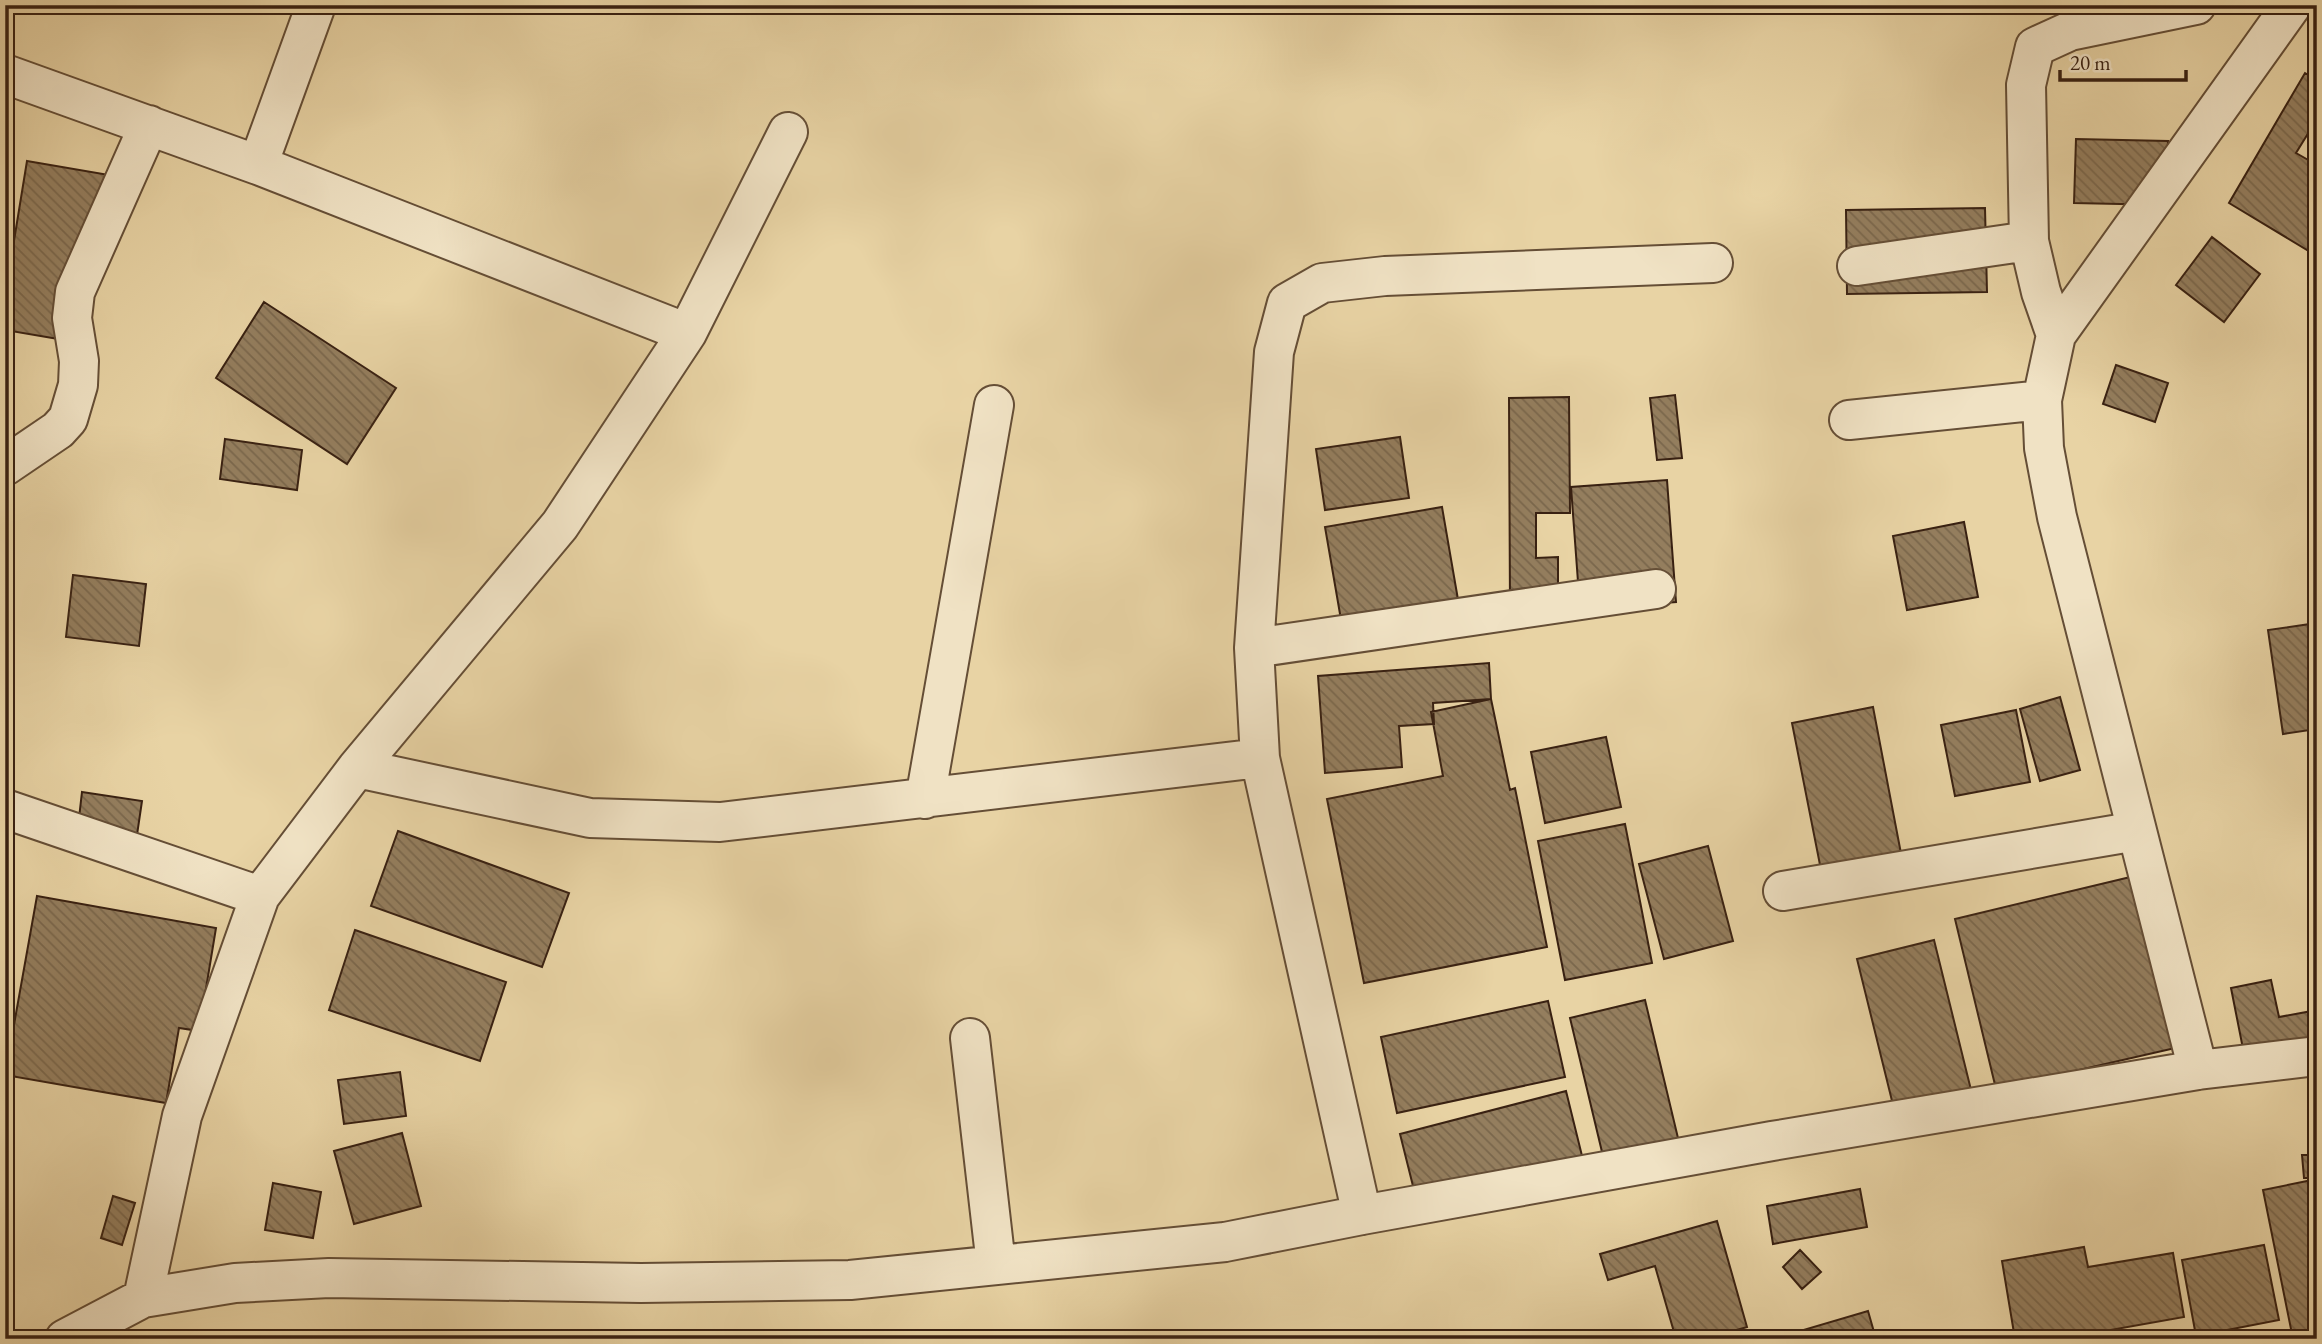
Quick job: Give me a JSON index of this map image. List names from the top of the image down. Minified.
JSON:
{"scale_bar":"20 m"}
